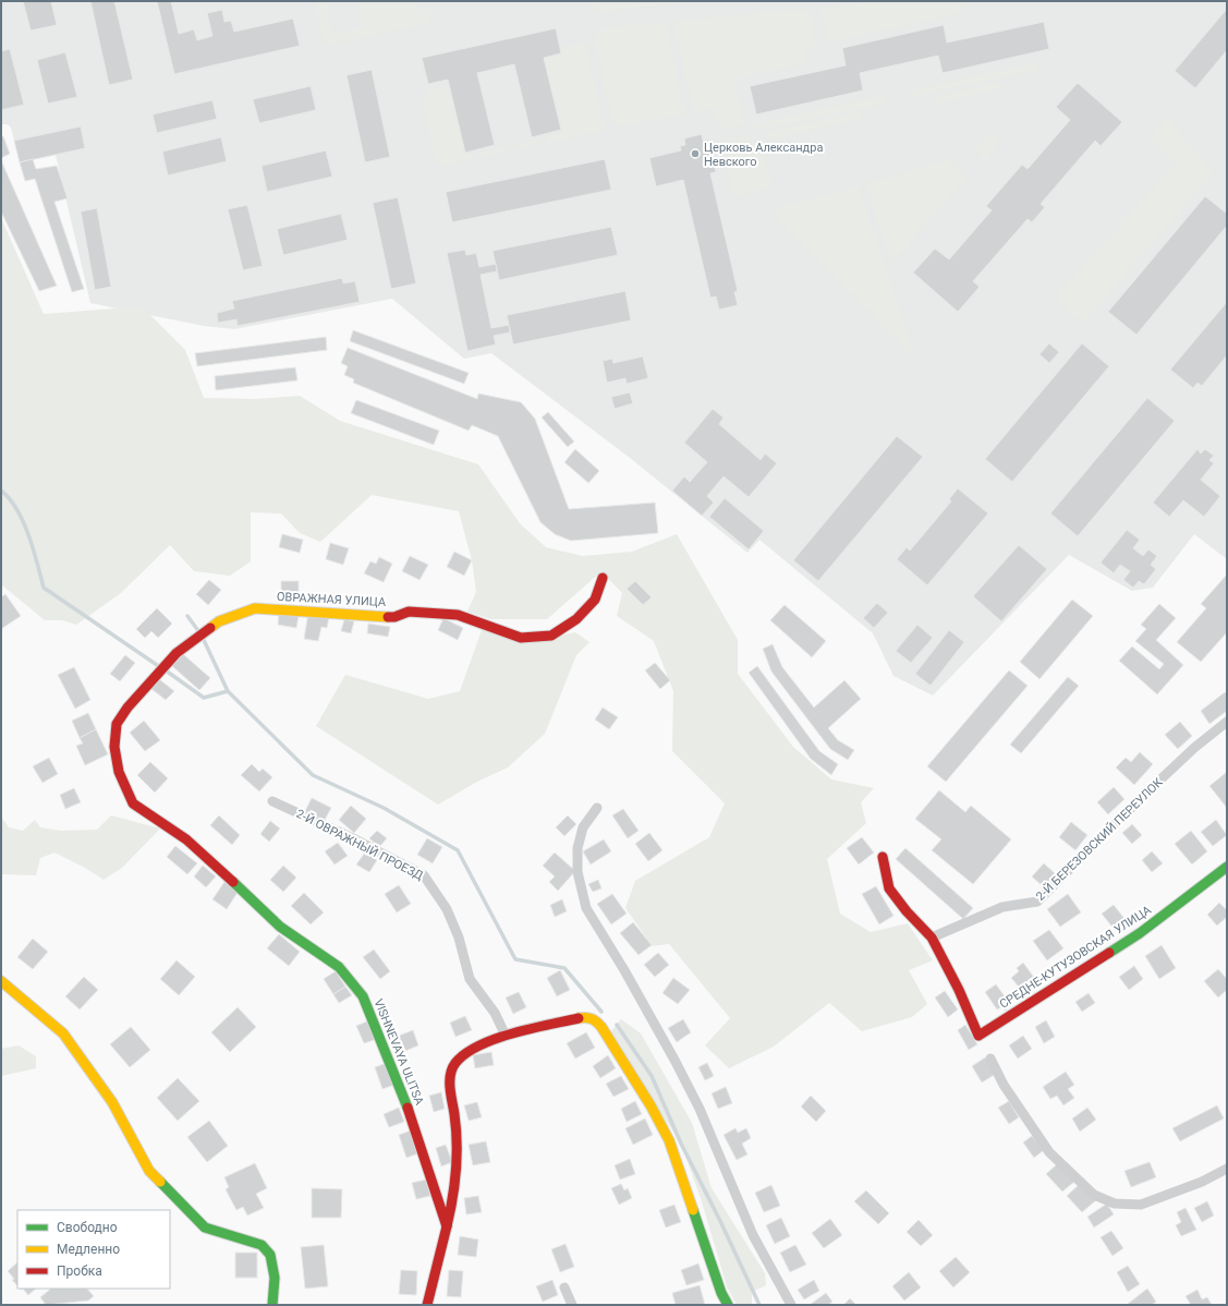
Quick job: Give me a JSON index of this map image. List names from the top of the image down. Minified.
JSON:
{"streets":{"street":["ОВРАЖНАЯ УЛИЦА","2-Й БЕРЕЗОВСКИЙ ПЕРЕУЛОК","2-Й ОВРАЖНЫЙ ПРОЕЗД","СРЕДНЕ-КУТУЗОВСКАЯ УЛИЦА","VISHNEVAYA ULITSA"]},"crossings":[["ОВРАЖНАЯ УЛИЦА","VISHNEVAYA ULITSA"],["2-Й БЕРЕЗОВСКИЙ ПЕРЕУЛОК","СРЕДНЕ-КУТУЗОВСКАЯ УЛИЦА"]],"places":["Церковь Александра Невского"],"legend":["Свободно","Медленно","Пробка"]}
